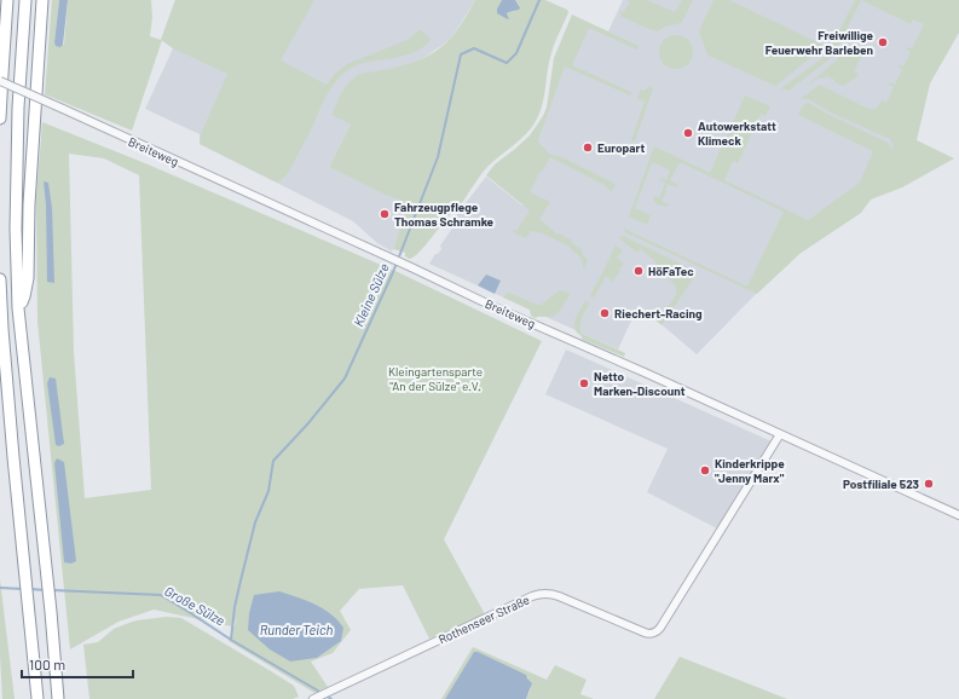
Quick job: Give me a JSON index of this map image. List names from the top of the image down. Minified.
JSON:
{"streets":{"street":["Breiteweg","Rothenseer Straße"]},"crossings":[["Breiteweg","Rothenseer Straße"]],"water":["Kleine Sülze","Große Sülze","Runder Teich"],"parks":["Kleingartensparte \"An der Sülze\" e.V."],"places":["Freiwillige Feuerwehr Barleben","Autowerkstatt Klimeck","Europart","Fahrzeugpflege Thomas Schramke","HöFaTec","Riechert-Racing","Netto Marken-Discount","Kinderkrippe \"Jenny Marx\"","Postfiliale 523"],"scale_bar":"100 m"}
